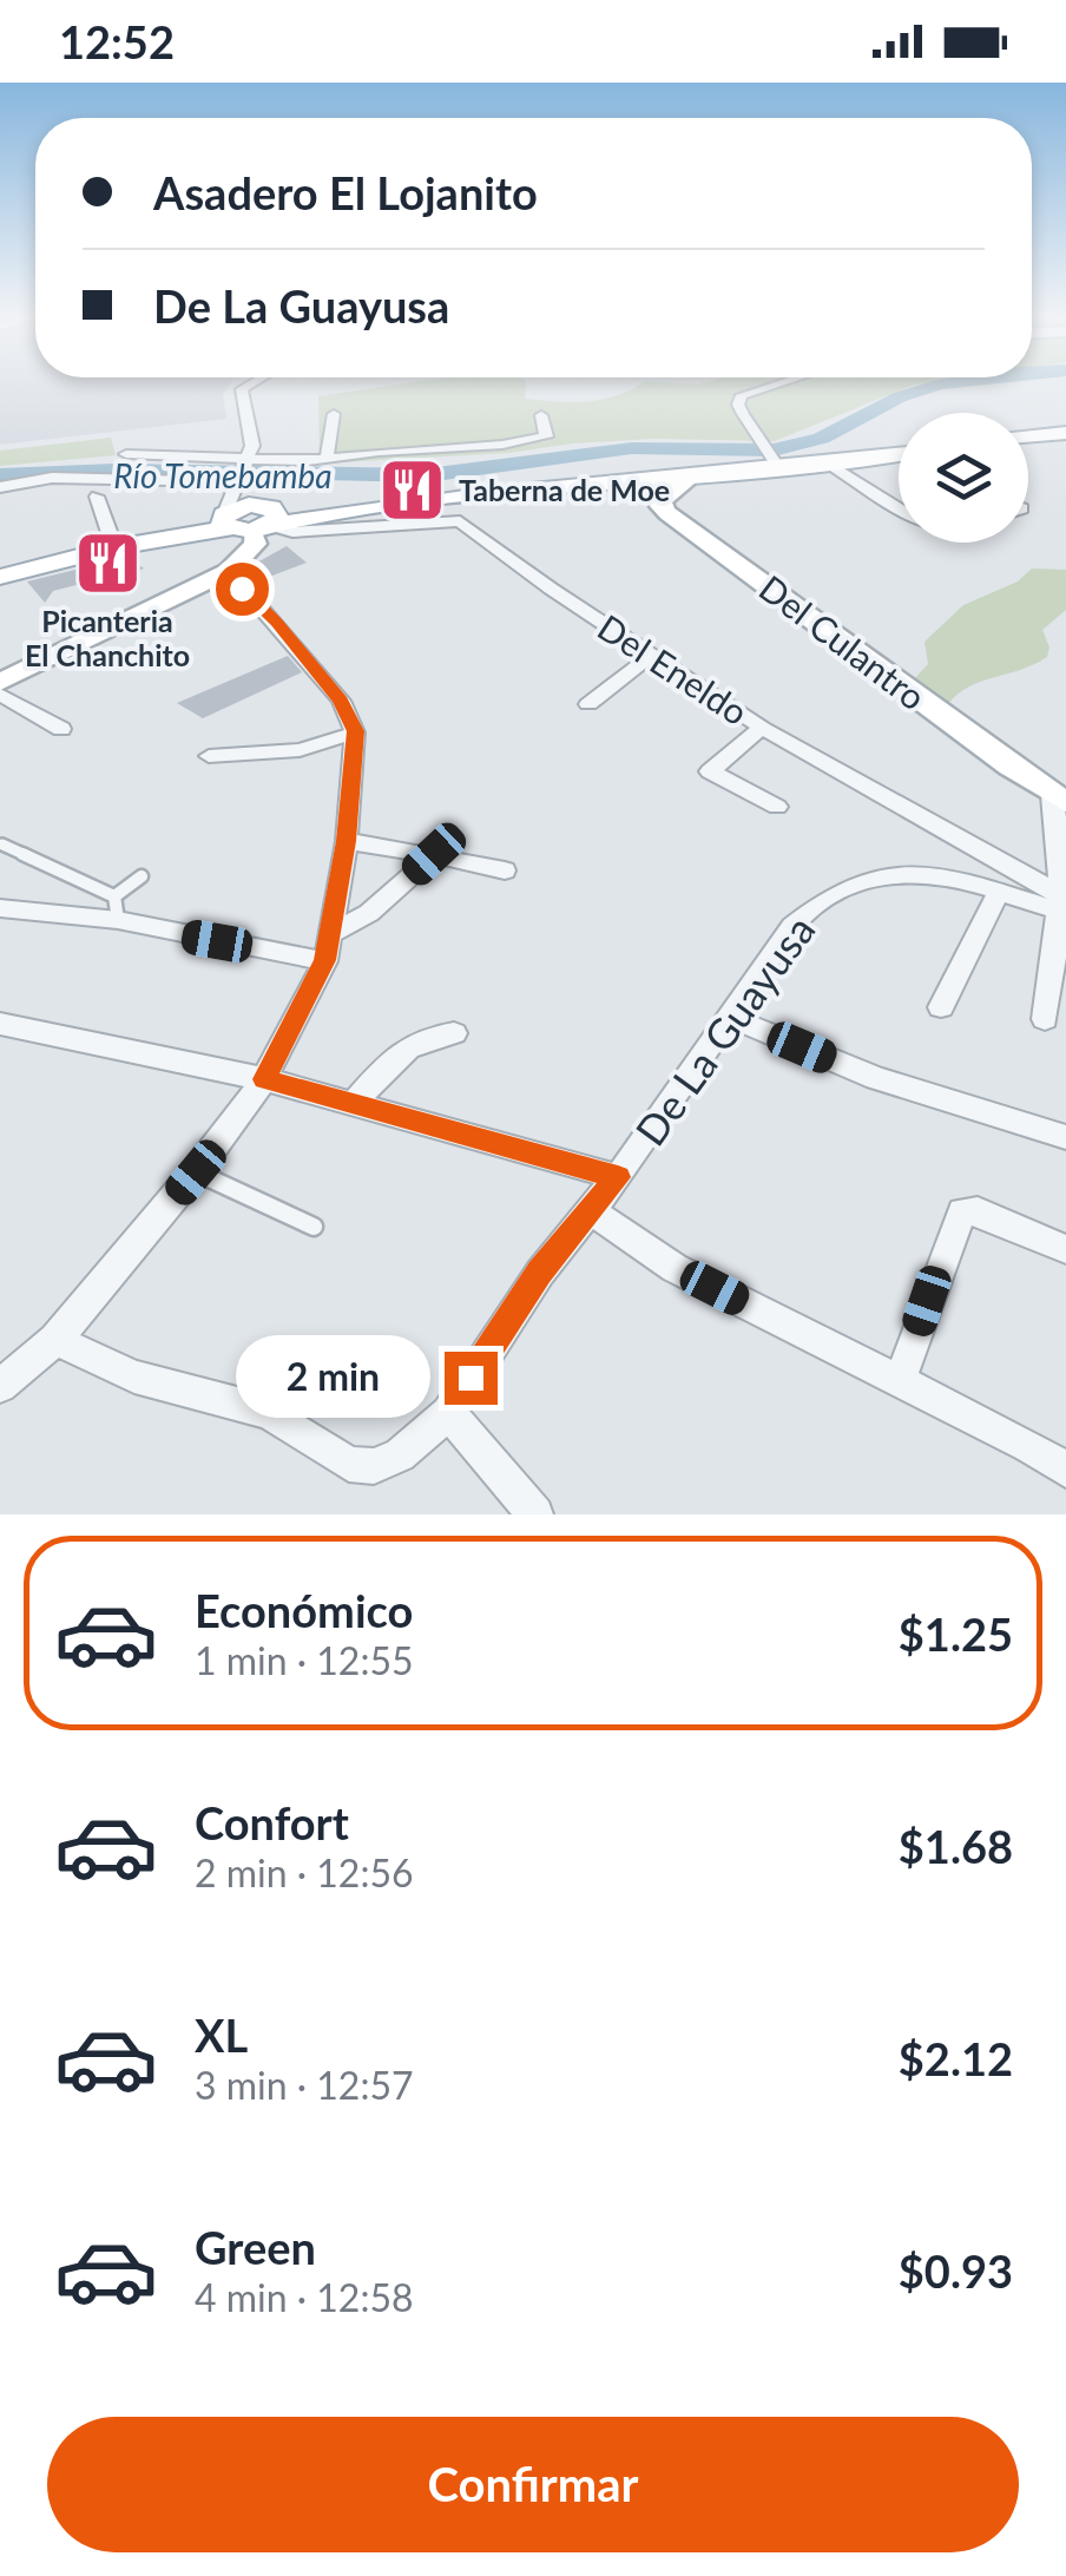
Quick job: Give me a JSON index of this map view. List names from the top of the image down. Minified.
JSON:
{"streets":{"street":["Del Culantro","Del Eneldo","De La Guayusa"]},"crossings":[["Del Eneldo","De La Guayusa"]],"water":["Río Tomebamba"],"places":{"restaurant":["Taberna de Moe","Picanteria El Chanchito"]},"page":{"status":"12:52","banner":["Asadero El Lojanito","De La Guayusa"],"bubble":"2 min","list":[{"name":"Económico","note":"1 min · 12:55","value":"$1.25"},{"name":"Confort","note":"2 min · 12:56","value":"$1.68"},{"name":"XL","note":"3 min · 12:57","value":"$2.12"},{"name":"Green","note":"4 min · 12:58","value":"$0.93"}],"buttons":"Confirmar"}}
